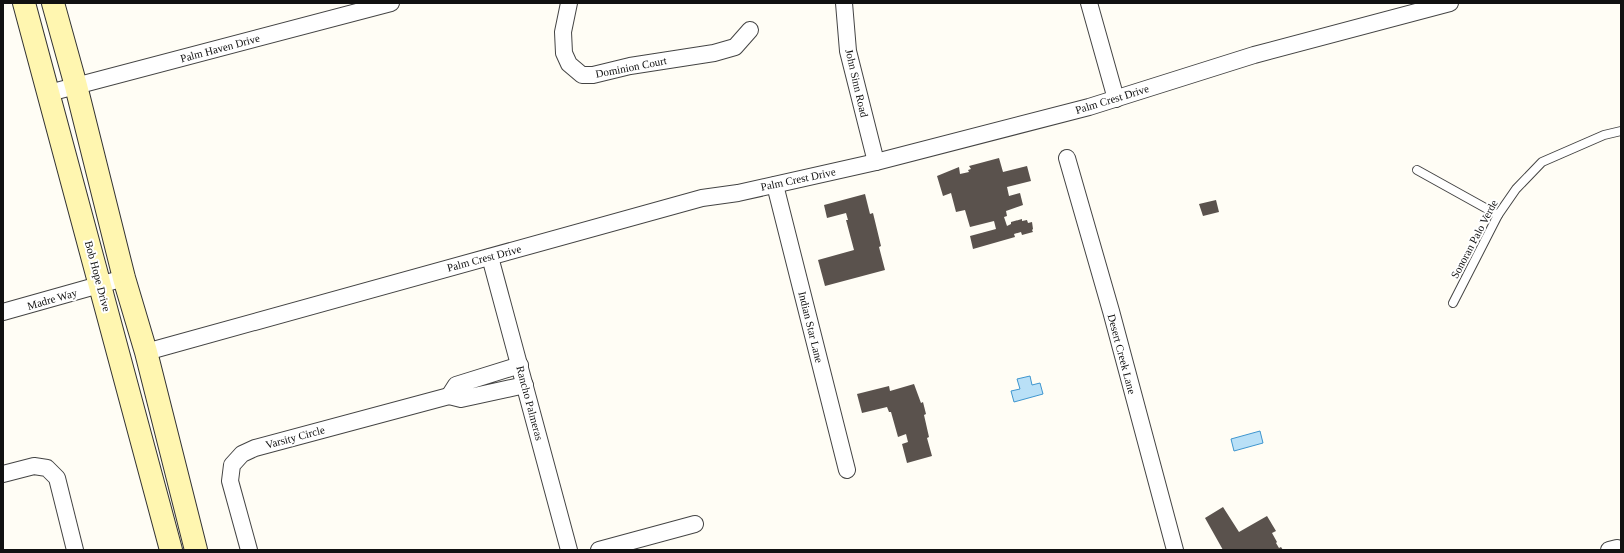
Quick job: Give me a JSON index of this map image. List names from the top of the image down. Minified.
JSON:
{"streets":{"main road":["Bob Hope Drive"],"street":["Palm Haven Drive","Dominion Court","John Sinn Road","Palm Crest Drive","Madre Way","Indian Star Lane","Desert Creek Lane","Rancho Palmeras","Varsity Circle"],"lane":["Sonoran Palo Verde"]},"crossings":[["Palm Haven Drive","Bob Hope Drive"],["John Sinn Road","Palm Crest Drive"],["Palm Crest Drive","Indian Star Lane"],["Palm Crest Drive","Rancho Palmeras"],["Bob Hope Drive","Madre Way"],["Rancho Palmeras","Varsity Circle"]]}
